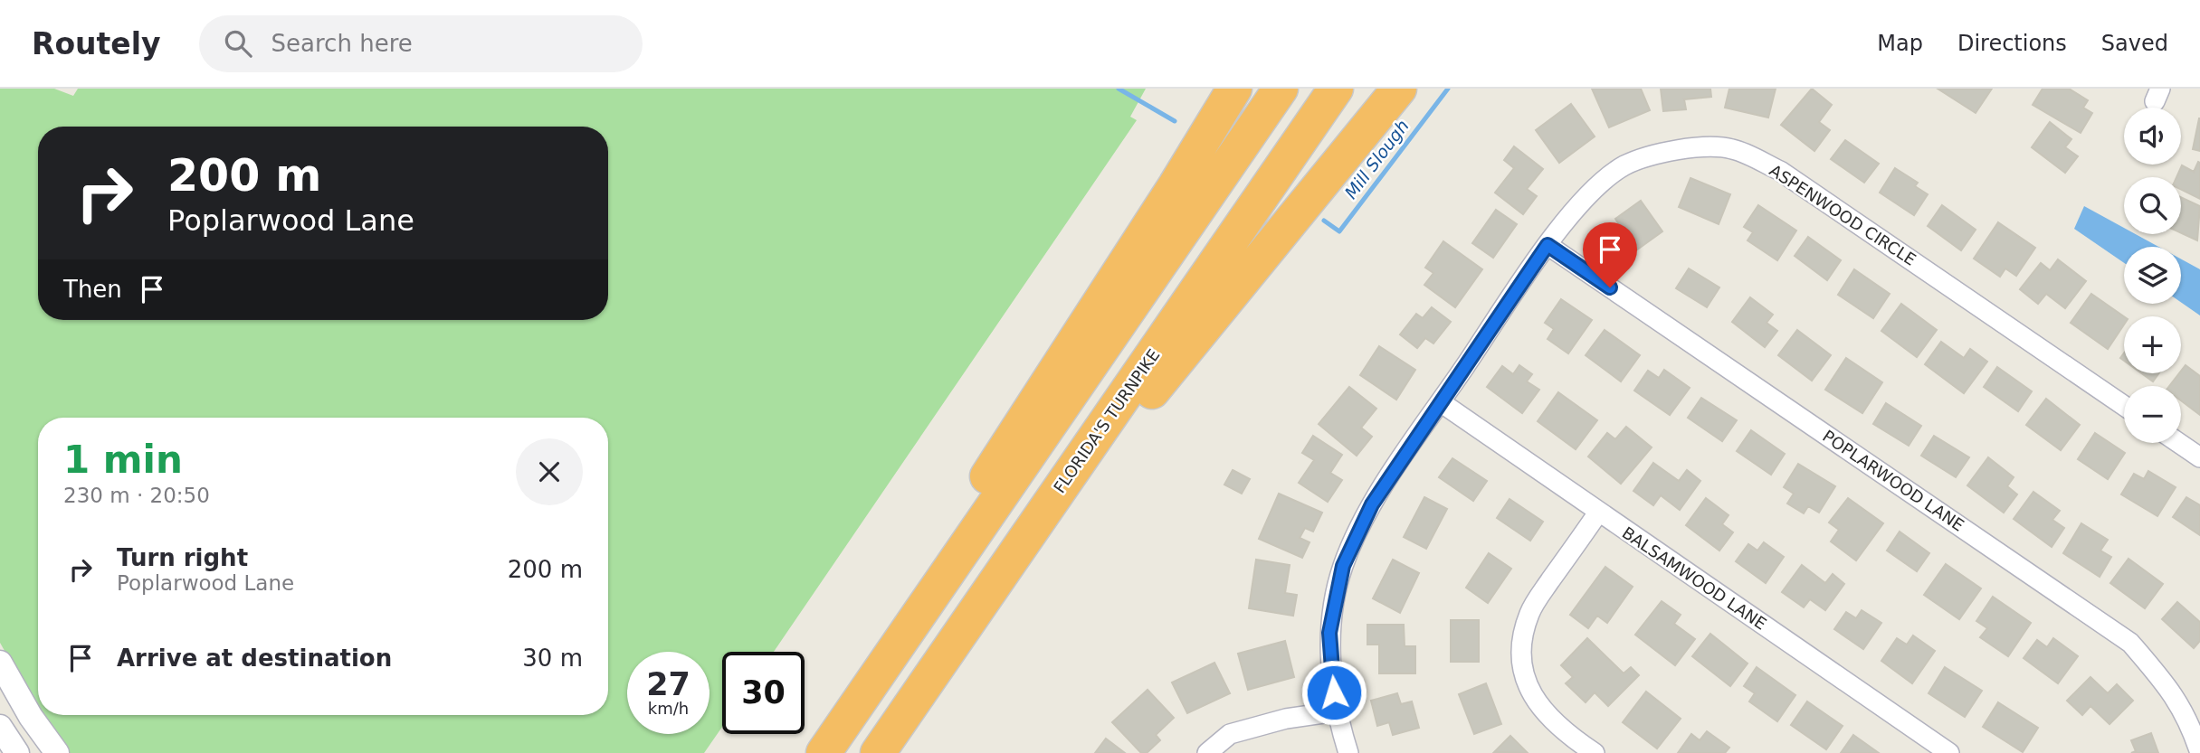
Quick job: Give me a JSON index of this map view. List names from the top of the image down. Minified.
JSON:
{"streets":{"highway":["FLORIDA'S TURNPIKE"],"street":["ASPENWOOD CIRCLE","POPLARWOOD LANE","BALSAMWOOD LANE"]},"crossings":[["ASPENWOOD CIRCLE","POPLARWOOD LANE"],["ASPENWOOD CIRCLE","BALSAMWOOD LANE"]],"water":["Mill Slough"],"page":{"header":"Routely","search":"Search here","nav":["Map","Directions","Saved"],"map_buttons":["+","−"],"turn":["200 m","Poplarwood Lane"],"then":"Then","heading":["1 min","230 m · 20:50"],"list":[{"name":"Turn right","note":"Poplarwood Lane","value":"200 m"},{"name":"Arrive at destination","value":"30 m"}],"speed":"27 km/h","limit":"30"}}
